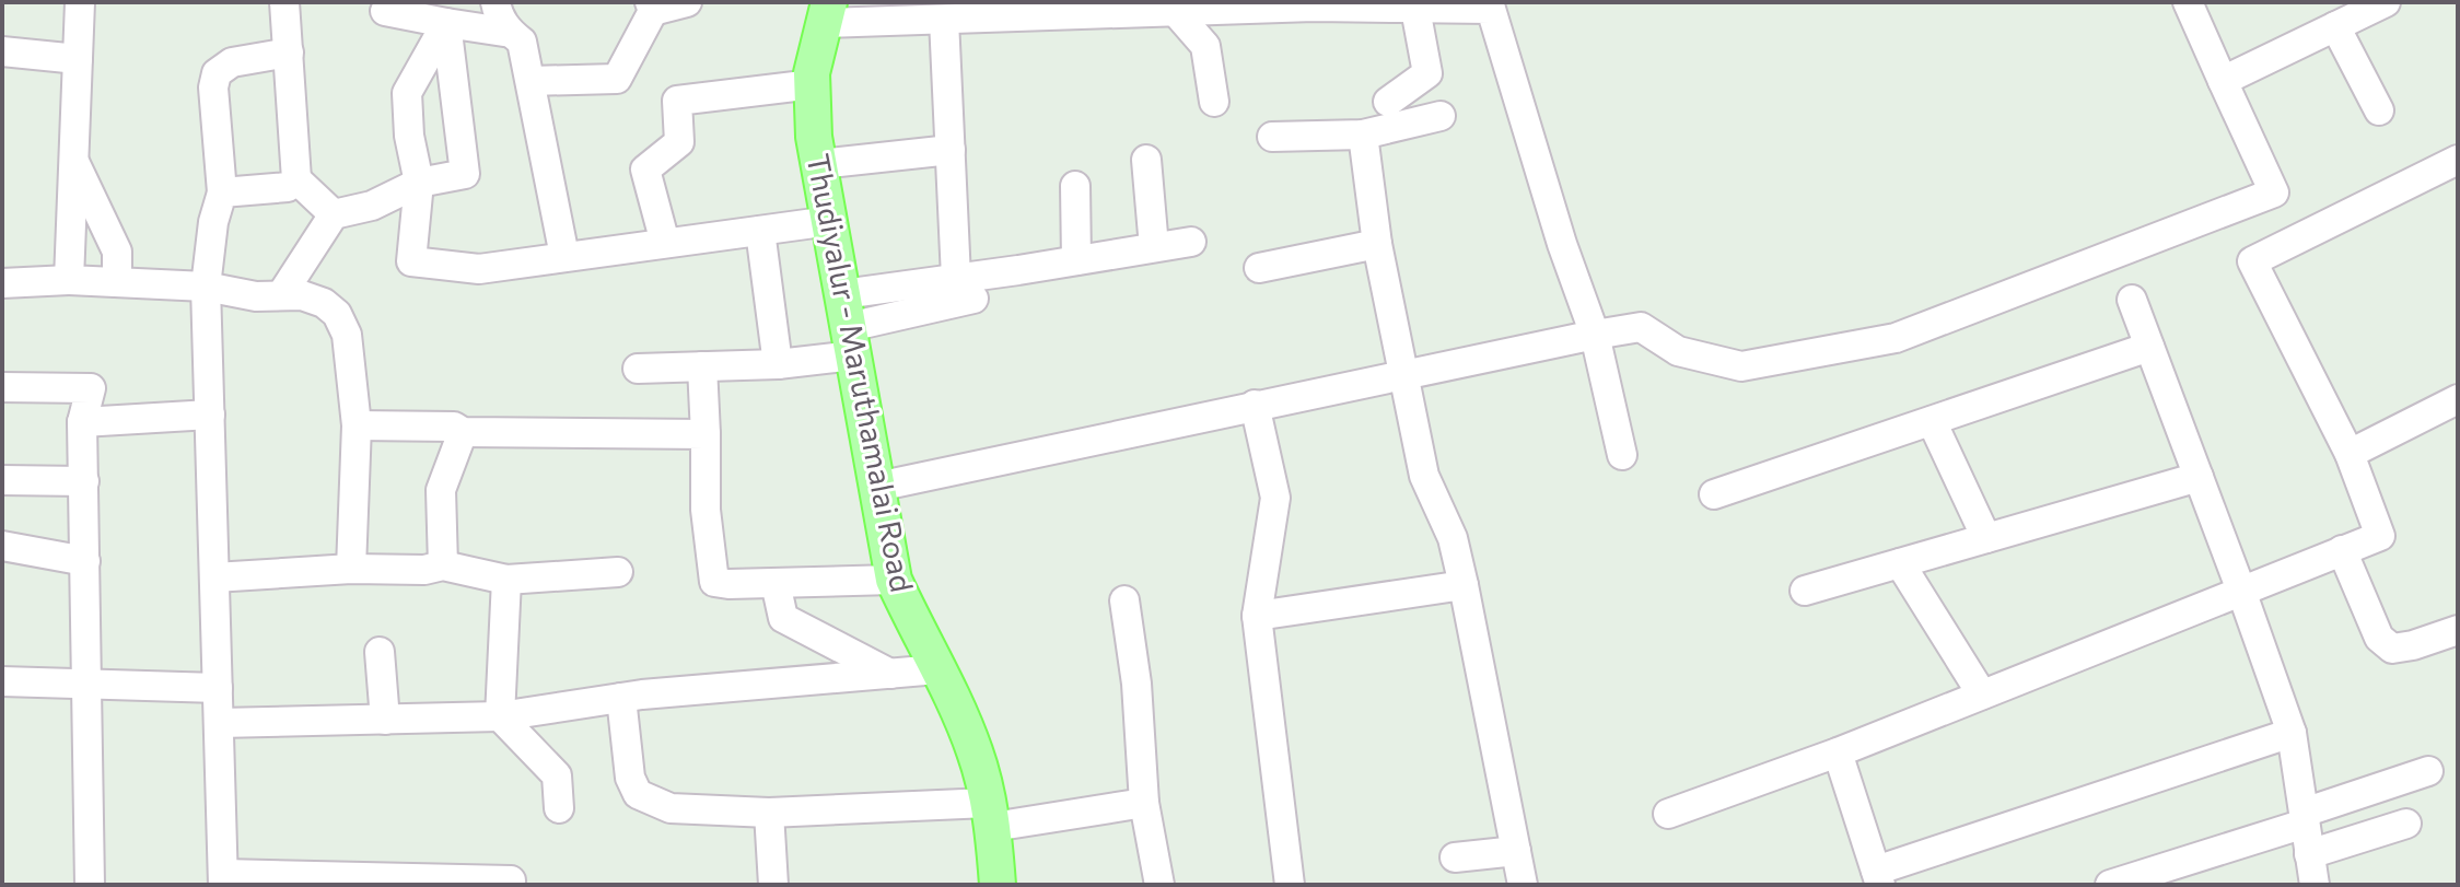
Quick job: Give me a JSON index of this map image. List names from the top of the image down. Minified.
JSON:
{"streets":{"main road":["Thudiyalur - Maruthamalai Road"]}}
